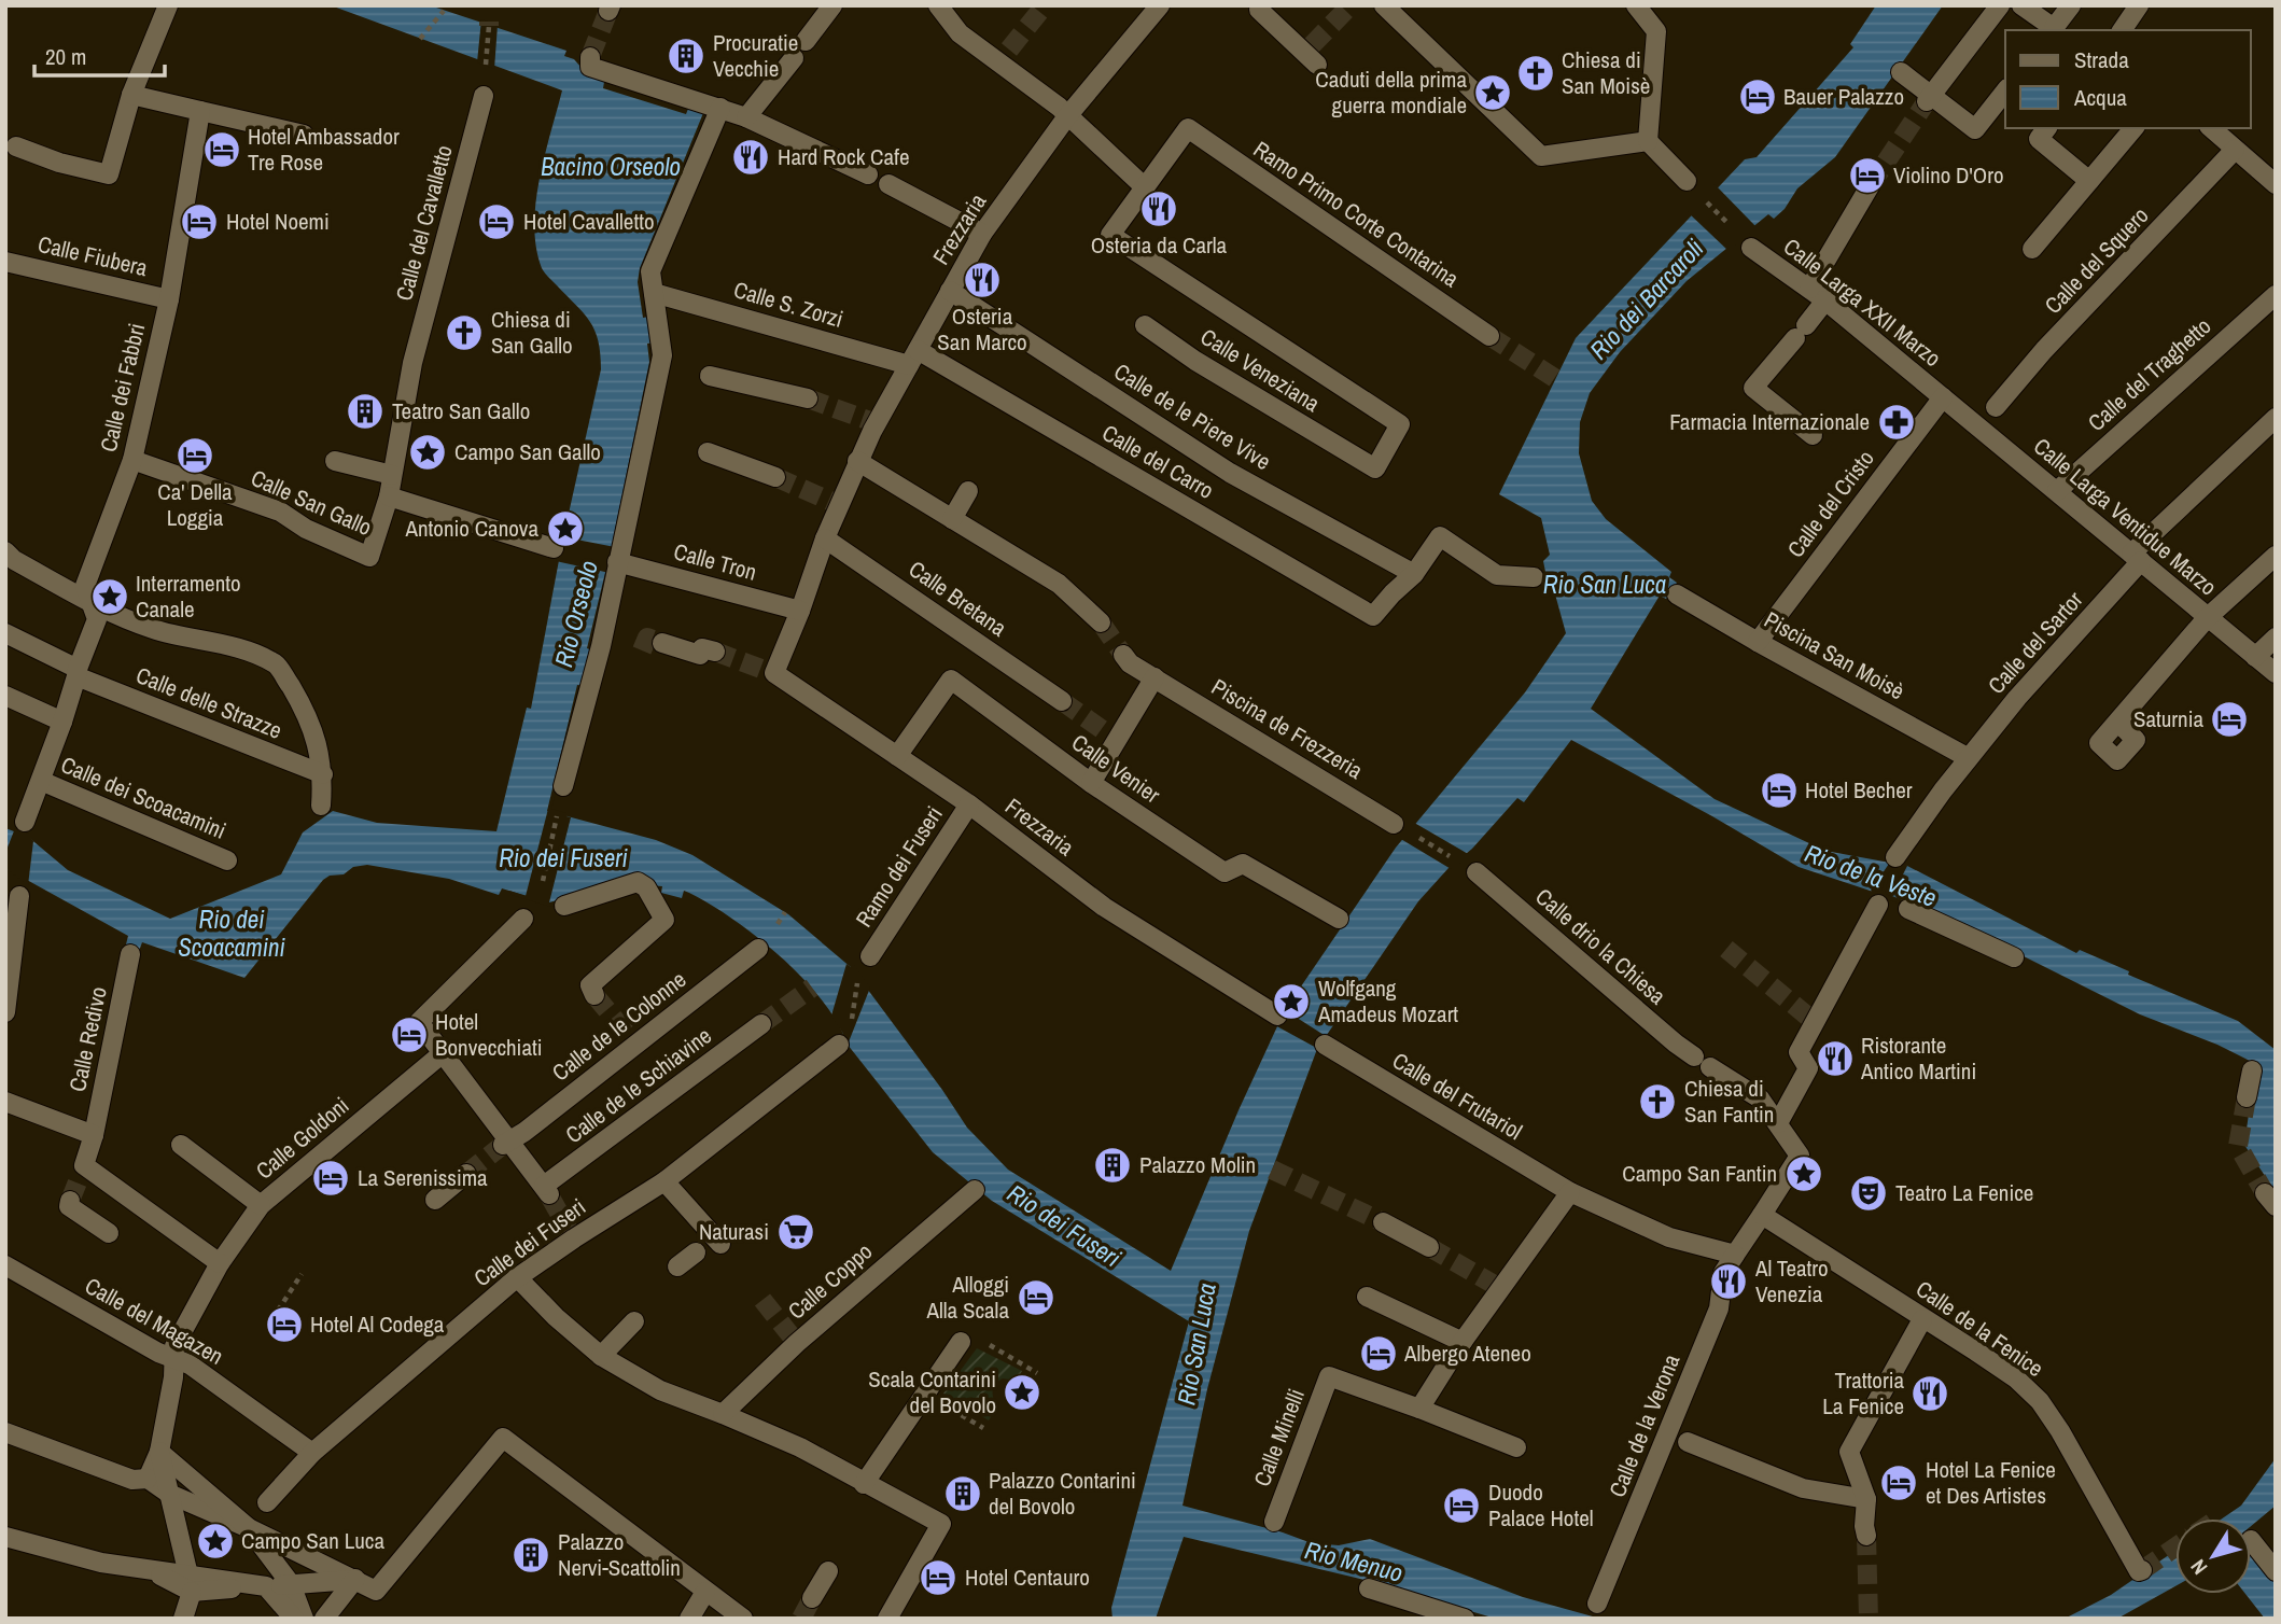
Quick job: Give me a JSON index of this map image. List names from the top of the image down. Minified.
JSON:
{"streets":{"street":["Ramo Primo Corte Contarina","Calle del Cavalletto","Frezzaria","Calle Fiubera","Calle del Squero","Calle Larga XXII Marzo","Calle S. Zorzi","Calle Veneziana","Calle del Traghetto","Calle dei Fabbri","Calle de le Piere Vive","Calle del Carro","Calle San Gallo","Calle del Cristo","Calle Larga Ventidue Marzo","Calle Tron","Calle Bretana","Calle del Sartor","Piscina San Moisè","Calle delle Strazze","Piscina de Frezzeria","Calle Venier","Calle dei Scoacamini","Ramo dei Fuseri","Calle drio la Chiesa","Calle de le Colonne","Calle Redivo","Calle de le Schiavine","Calle del Frutariol","Calle Goldoni","Calle dei Fuseri","Calle Coppo","Calle del Magazen","Calle de la Fenice","Calle de la Verona","Calle Minelli"]},"crossings":[["Ramo Primo Corte Contarina","Calle Veneziana"],["Frezzaria","Calle S. Zorzi"],["Frezzaria","Calle de le Piere Vive"],["Frezzaria","Calle del Carro"],["Frezzaria","Calle Tron"],["Frezzaria","Calle Bretana"],["Frezzaria","Calle Venier"],["Frezzaria","Ramo dei Fuseri"],["Calle Fiubera","Calle dei Fabbri"],["Calle Larga XXII Marzo","Calle del Cristo"],["Calle Larga XXII Marzo","Calle Larga Ventidue Marzo"],["Calle S. Zorzi","Calle del Carro"],["Calle del Traghetto","Calle Larga Ventidue Marzo"],["Calle dei Fabbri","Calle San Gallo"],["Calle dei Fabbri","Calle delle Strazze"],["Calle dei Fabbri","Calle dei Scoacamini"],["Calle de le Piere Vive","Calle del Carro"],["Calle del Cristo","Calle Larga Ventidue Marzo"],["Calle del Cristo","Piscina San Moisè"],["Calle Larga Ventidue Marzo","Calle del Sartor"],["Calle del Sartor","Piscina San Moisè"],["Calle de le Colonne","Calle de le Schiavine"],["Calle Redivo","Calle Goldoni"],["Calle Goldoni","Calle del Magazen"],["Calle dei Fuseri","Calle del Magazen"]],"water":["Bacino Orseolo","Rio dei Barcaroli","Rio San Luca","Rio Orseolo","Rio dei Fuseri","Rio de la Veste","Rio dei Scoacamini","Rio Menuo"],"places":{"building":["Procuratie Vecchie","Teatro San Gallo","Palazzo Molin","Palazzo Contarini del Bovolo","Palazzo Nervi-Scattolin"],"church":["Chiesa di San Moisè","Chiesa di San Gallo","Chiesa di San Fantin"],"place":["Caduti della prima guerra mondiale","Campo San Gallo","Antonio Canova","Interramento Canale","Wolfgang Amadeus Mozart","Campo San Fantin","Scala Contarini del Bovolo","Campo San Luca"],"hotel":["Bauer Palazzo","Hotel Ambassador Tre Rose","Violino D'Oro","Hotel Noemi","Hotel Cavalletto","Ca' Della Loggia","Saturnia","Hotel Becher","Hotel Bonvecchiati","La Serenissima","Alloggi Alla Scala","Hotel Al Codega","Albergo Ateneo","Hotel La Fenice et Des Artistes","Duodo Palace Hotel","Hotel Centauro"],"restaurant":["Hard Rock Cafe","Osteria da Carla","Osteria San Marco","Ristorante Antico Martini","Al Teatro Venezia","Trattoria La Fenice"],"pharmacy":["Farmacia Internazionale"],"theatre":["Teatro La Fenice"],"supermarket":["Naturasi"]},"legend":["Strada","Acqua"],"scale_bar":"20 m","north":"bottom left"}
